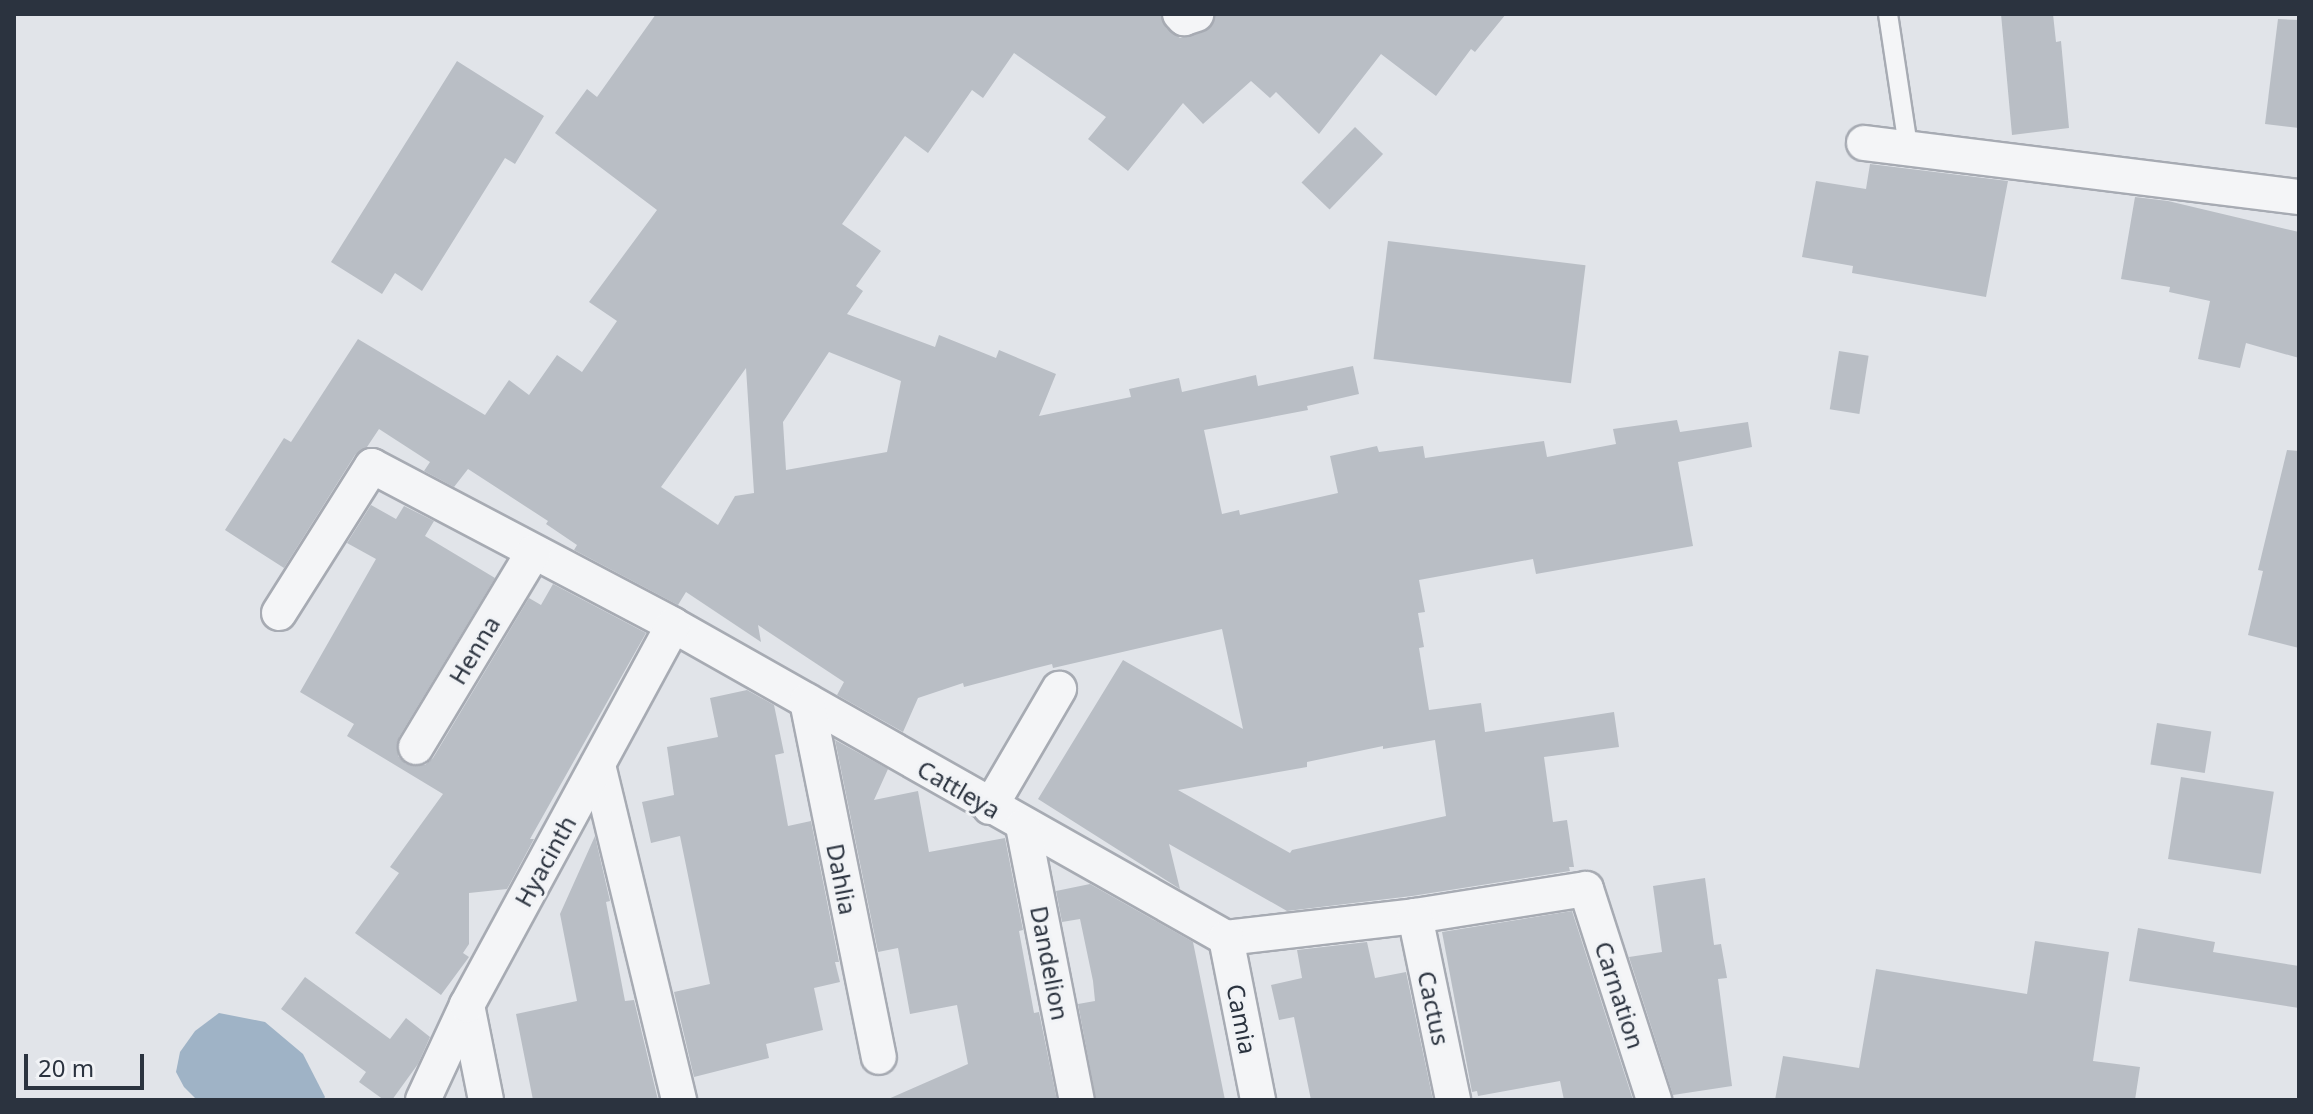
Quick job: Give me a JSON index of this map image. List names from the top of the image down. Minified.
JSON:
{"streets":{"street":["Henna","Cattleya","Hyacinth","Dahlia","Dandelion","Carnation","Cactus","Camia"]},"crossings":[["Henna","Cattleya"],["Cattleya","Hyacinth"],["Cattleya","Dahlia"],["Cattleya","Dandelion"],["Cattleya","Camia"],["Carnation","Cactus"]],"scale_bar":"20 m"}
